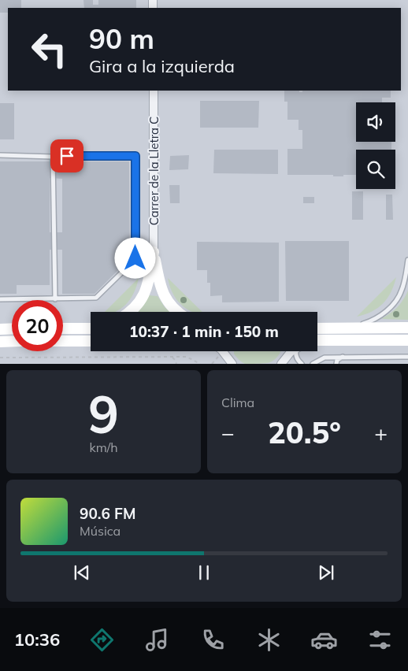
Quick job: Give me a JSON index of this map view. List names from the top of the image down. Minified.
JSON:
{"streets":{"street":["Carrer de la Lletra C"]},"page":{"turn":["90 m","Gira a la izquierda"],"limit":"20","trip":"10:37 · 1 min · 150 m","tile":[["9","km/h"],"Clima"],"heat":["−","20.5°","+"],"song":["90.6 FM","Música"],"tabs":"10:36"}}
